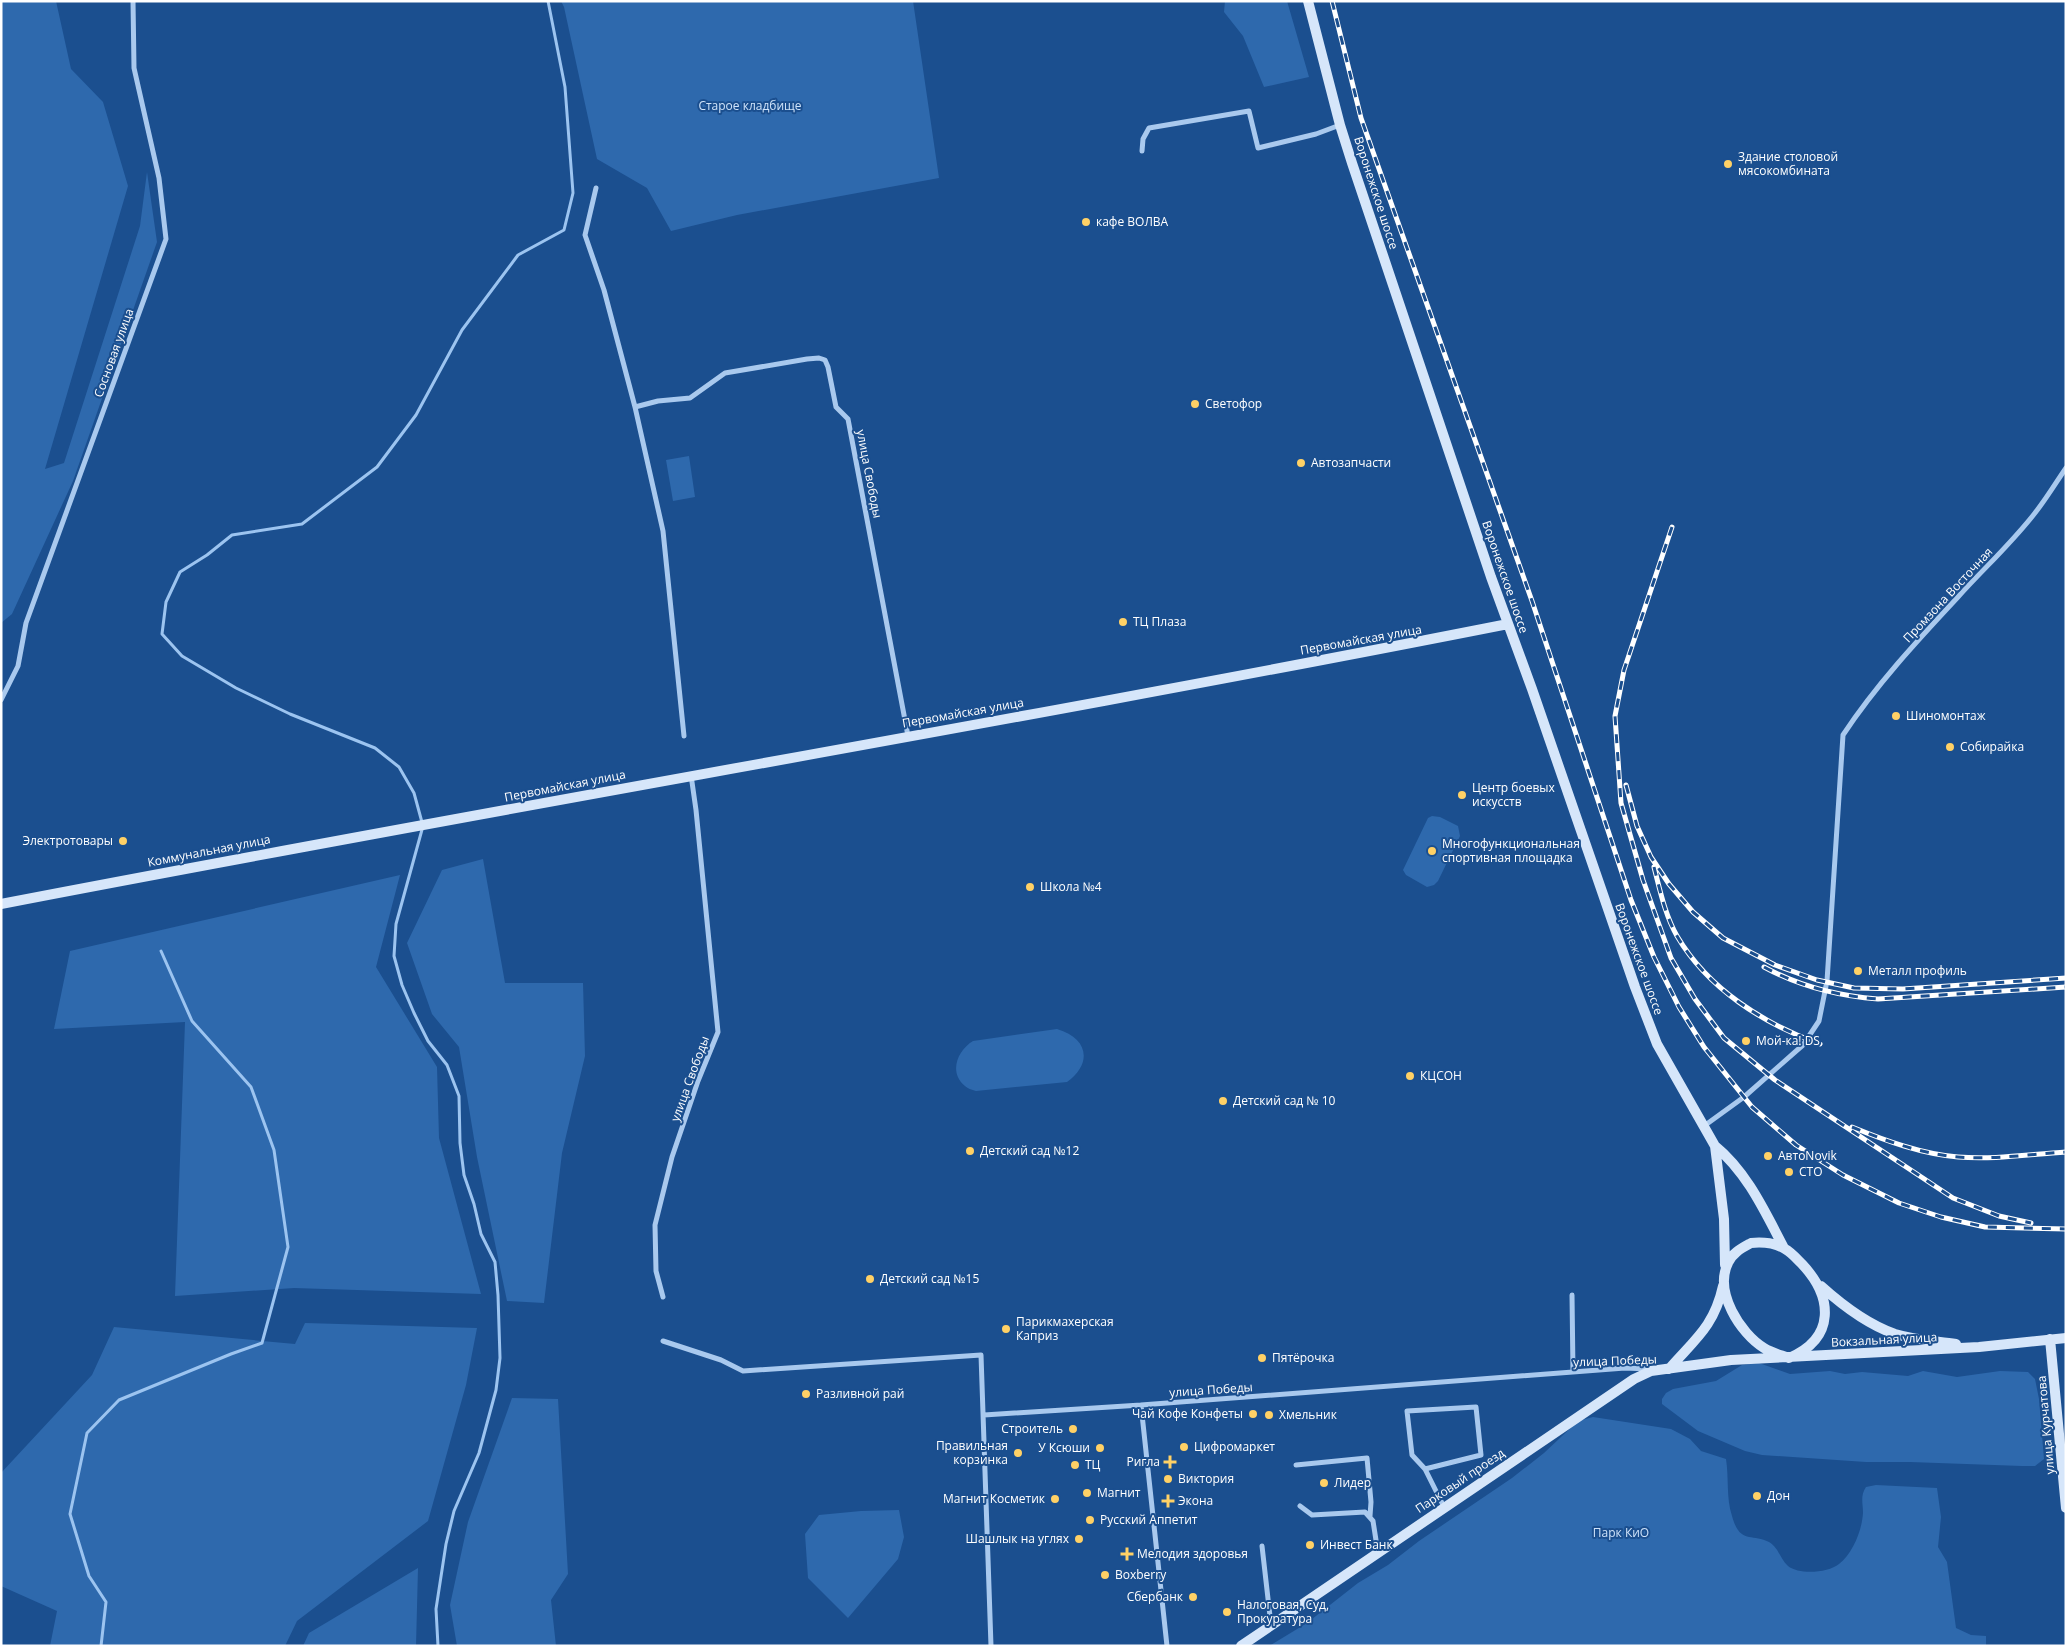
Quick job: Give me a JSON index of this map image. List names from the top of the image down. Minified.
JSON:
{"streets":{"street":["Воронежское шоссе","Сосновая улица","улица Свободы","Промзона Восточная","Первомайская улица","Коммунальная улица","Вокзальная улица","улица Победы","улица Курчатова","Парковый проезд"]},"crossings":[["Воронежское шоссе","Промзона Восточная"],["Воронежское шоссе","Первомайская улица"],["Воронежское шоссе","Вокзальная улица"],["Воронежское шоссе","Парковый проезд"],["улица Свободы","Первомайская улица"],["Первомайская улица","Коммунальная улица"],["Вокзальная улица","улица Курчатова"],["Вокзальная улица","Парковый проезд"],["улица Победы","Парковый проезд"]],"parks":["Старое кладбище","Парк КиО"],"places":{"other":["Здание столовой мясокомбината","кафе ВОЛВА","Светофор","Автозапчасти","ТЦ Плаза","Шиномонтаж","Собирайка","Центр боевых искусств","Электротовары","Многофункциональная спортивная площадка","Школа №4","Металл профиль","Мой-ка! DS","КЦСОН","Детский сад № 10","Детский сад №12","АвтоNovik","СТО","Детский сад №15","Парикмахерская Каприз","Пятёрочка","Разливной рай","Чай Кофе Конфеты","Хмельник","Строитель","Цифромаркет","У Ксюши","Правильная корзинка","ТЦ","Виктория","Лидер","Магнит","Дон","Магнит Косметик","Русский Аппетит","Шашлык на углях","Инвест Банк","Boxberry","Сбербанк","Налоговая, Суд, Прокуратура"],"health":["Ригла","Экона","Мелодия здоровья"]}}
